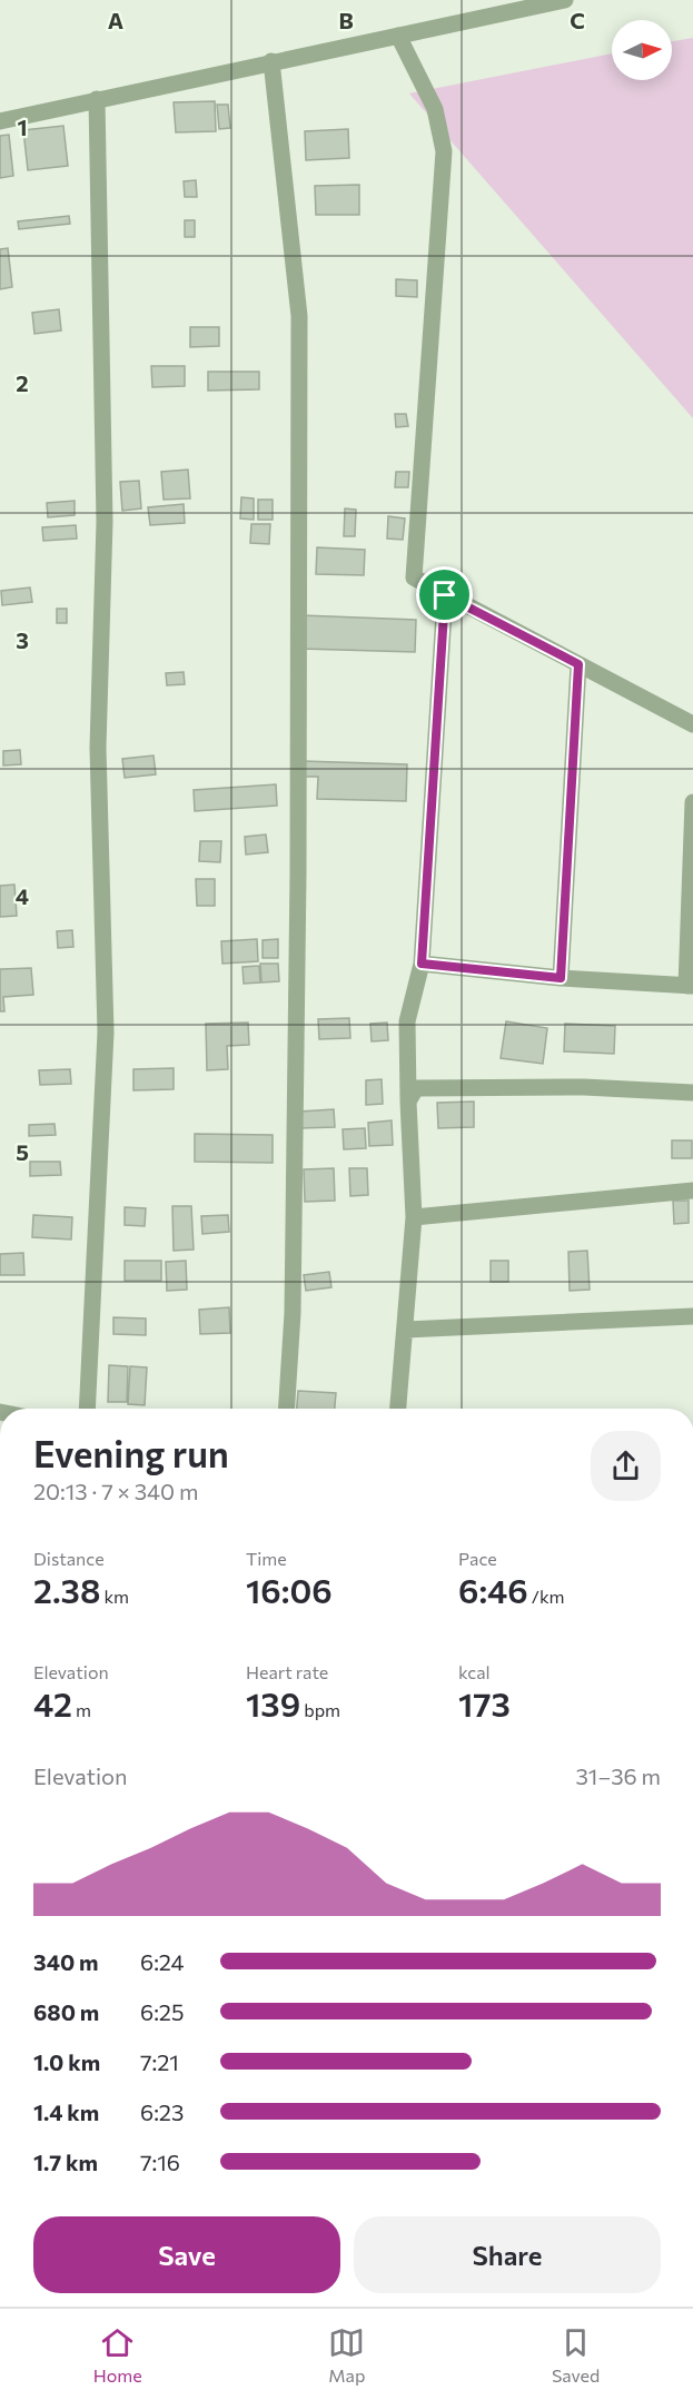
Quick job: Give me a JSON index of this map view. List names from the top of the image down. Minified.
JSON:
{"north":"right","page":{"heading":["Evening run","20:13 · 7 × 340 m"],"stats":[["Distance","2.38 km"],["Time","16:06"],["Pace","6:46 /km"],["Elevation","42 m"],["Heart rate","139 bpm"],["kcal","173"]],"chart":["Elevation","31–36 m"],"list":[{"name":"340 m","note":"6:24"},{"name":"680 m","note":"6:25"},{"name":"1.0 km","note":"7:21"},{"name":"1.4 km","note":"6:23"},{"name":"1.7 km","note":"7:16"}],"buttons":["Save","Share"],"tabs":["Home","Map","Saved"]},"grid":{"columns":["A","B","C"],"rows":["1","2","3","4","5"]}}
